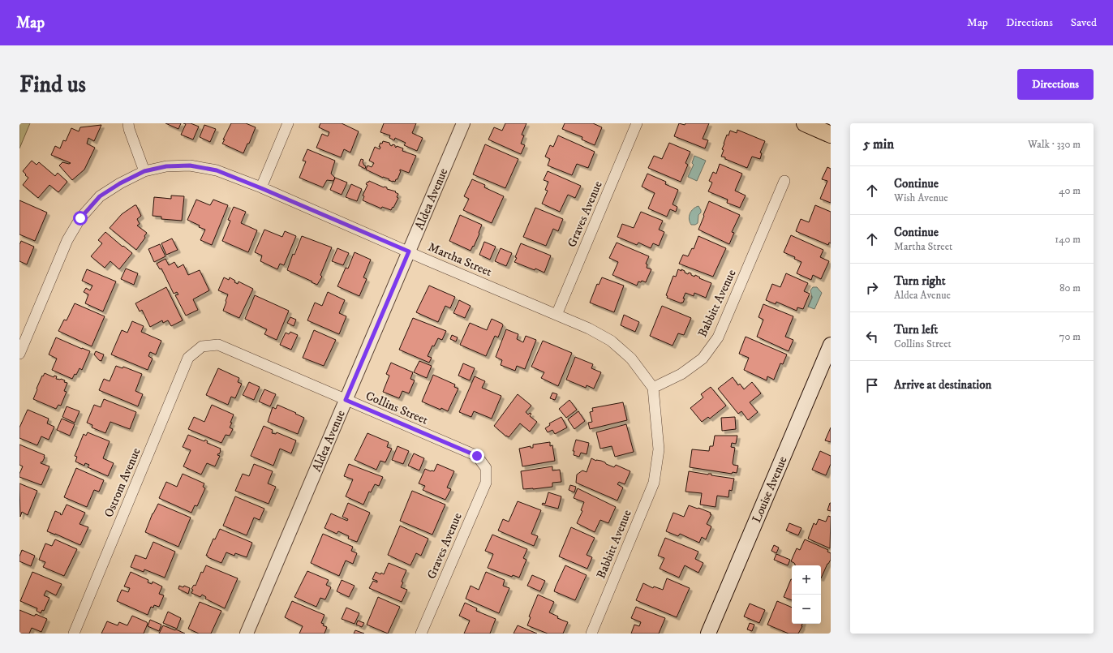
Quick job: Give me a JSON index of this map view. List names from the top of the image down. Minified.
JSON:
{"streets":{"main road":["Louise Avenue"],"street":["Aldea Avenue","Graves Avenue","Martha Street","Babbitt Avenue","Collins Street","Ostrom Avenue"]},"crossings":[["Aldea Avenue","Martha Street"],["Aldea Avenue","Collins Street"],["Graves Avenue","Martha Street"],["Graves Avenue","Collins Street"],["Martha Street","Babbitt Avenue"],["Collins Street","Ostrom Avenue"]],"page":{"header":"Map","nav":["Map","Directions","Saved"],"buttons":"Directions","title":"Find us","heading":["5 min","Walk · 330 m"],"list":[["Continue","Wish Avenue","40 m"],["Continue","Martha Street","140 m"],["Turn right","Aldea Avenue","80 m"],["Turn left","Collins Street","70 m"],"Arrive at destination"],"map_buttons":["+","−"]}}
